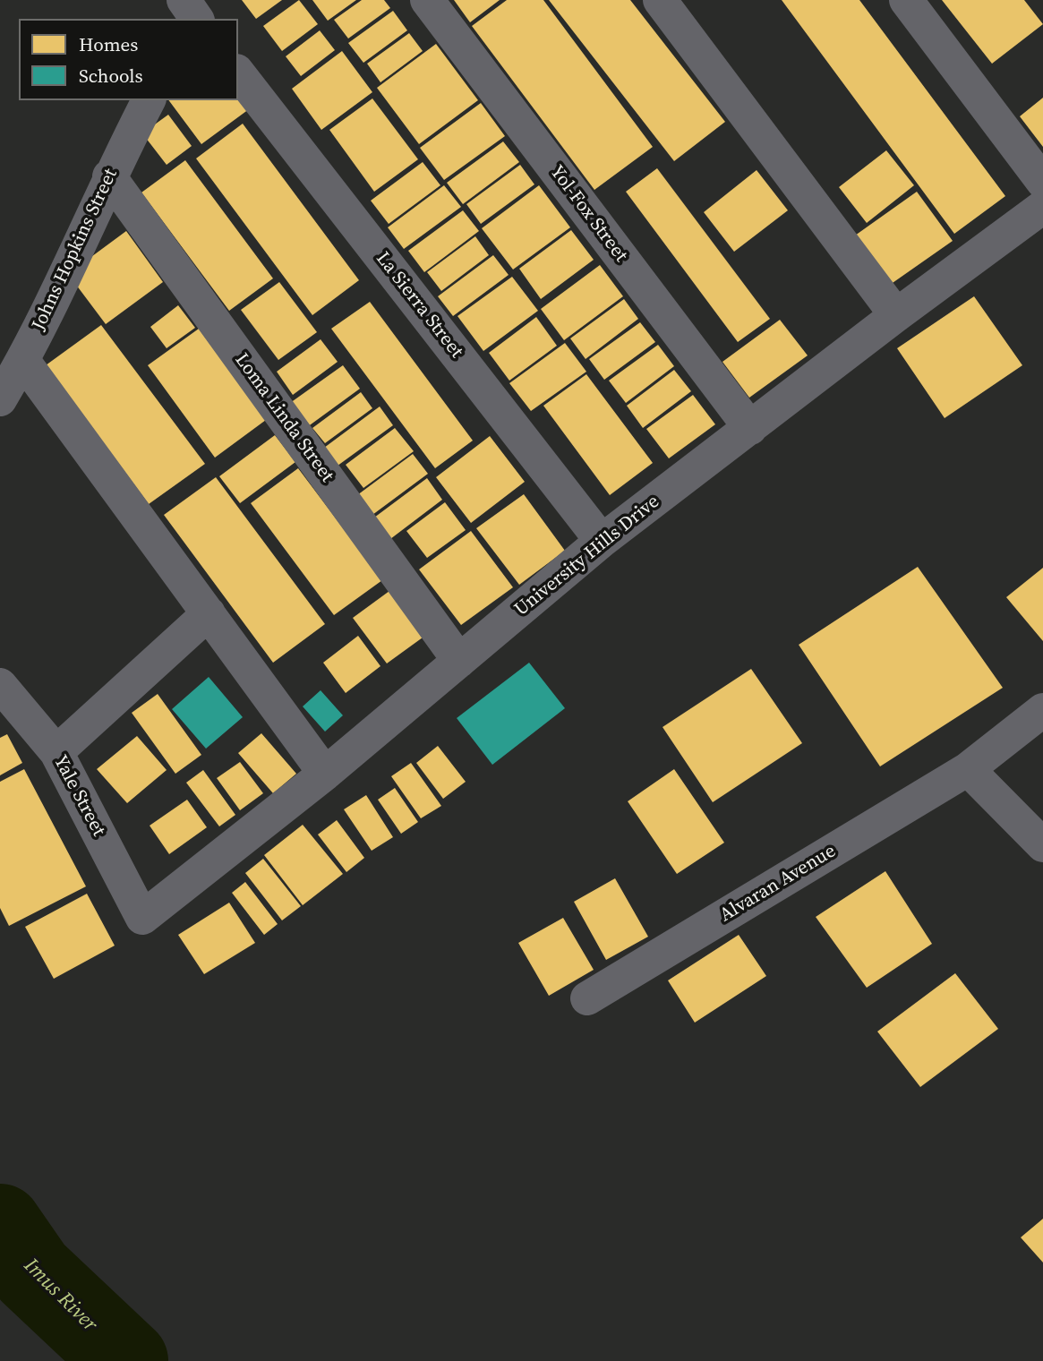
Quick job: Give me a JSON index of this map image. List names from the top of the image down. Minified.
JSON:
{"streets":{"street":["Yol-Fox Street","Johns Hopkins Street","La Sierra Street","Loma Linda Street","University Hills Drive","Yale Street","Alvaran Avenue"]},"crossings":[["Yol-Fox Street","University Hills Drive"],["Johns Hopkins Street","Loma Linda Street"],["La Sierra Street","University Hills Drive"],["Loma Linda Street","University Hills Drive"],["University Hills Drive","Yale Street"]],"water":["Imus River"],"legend":["Homes","Schools"]}
